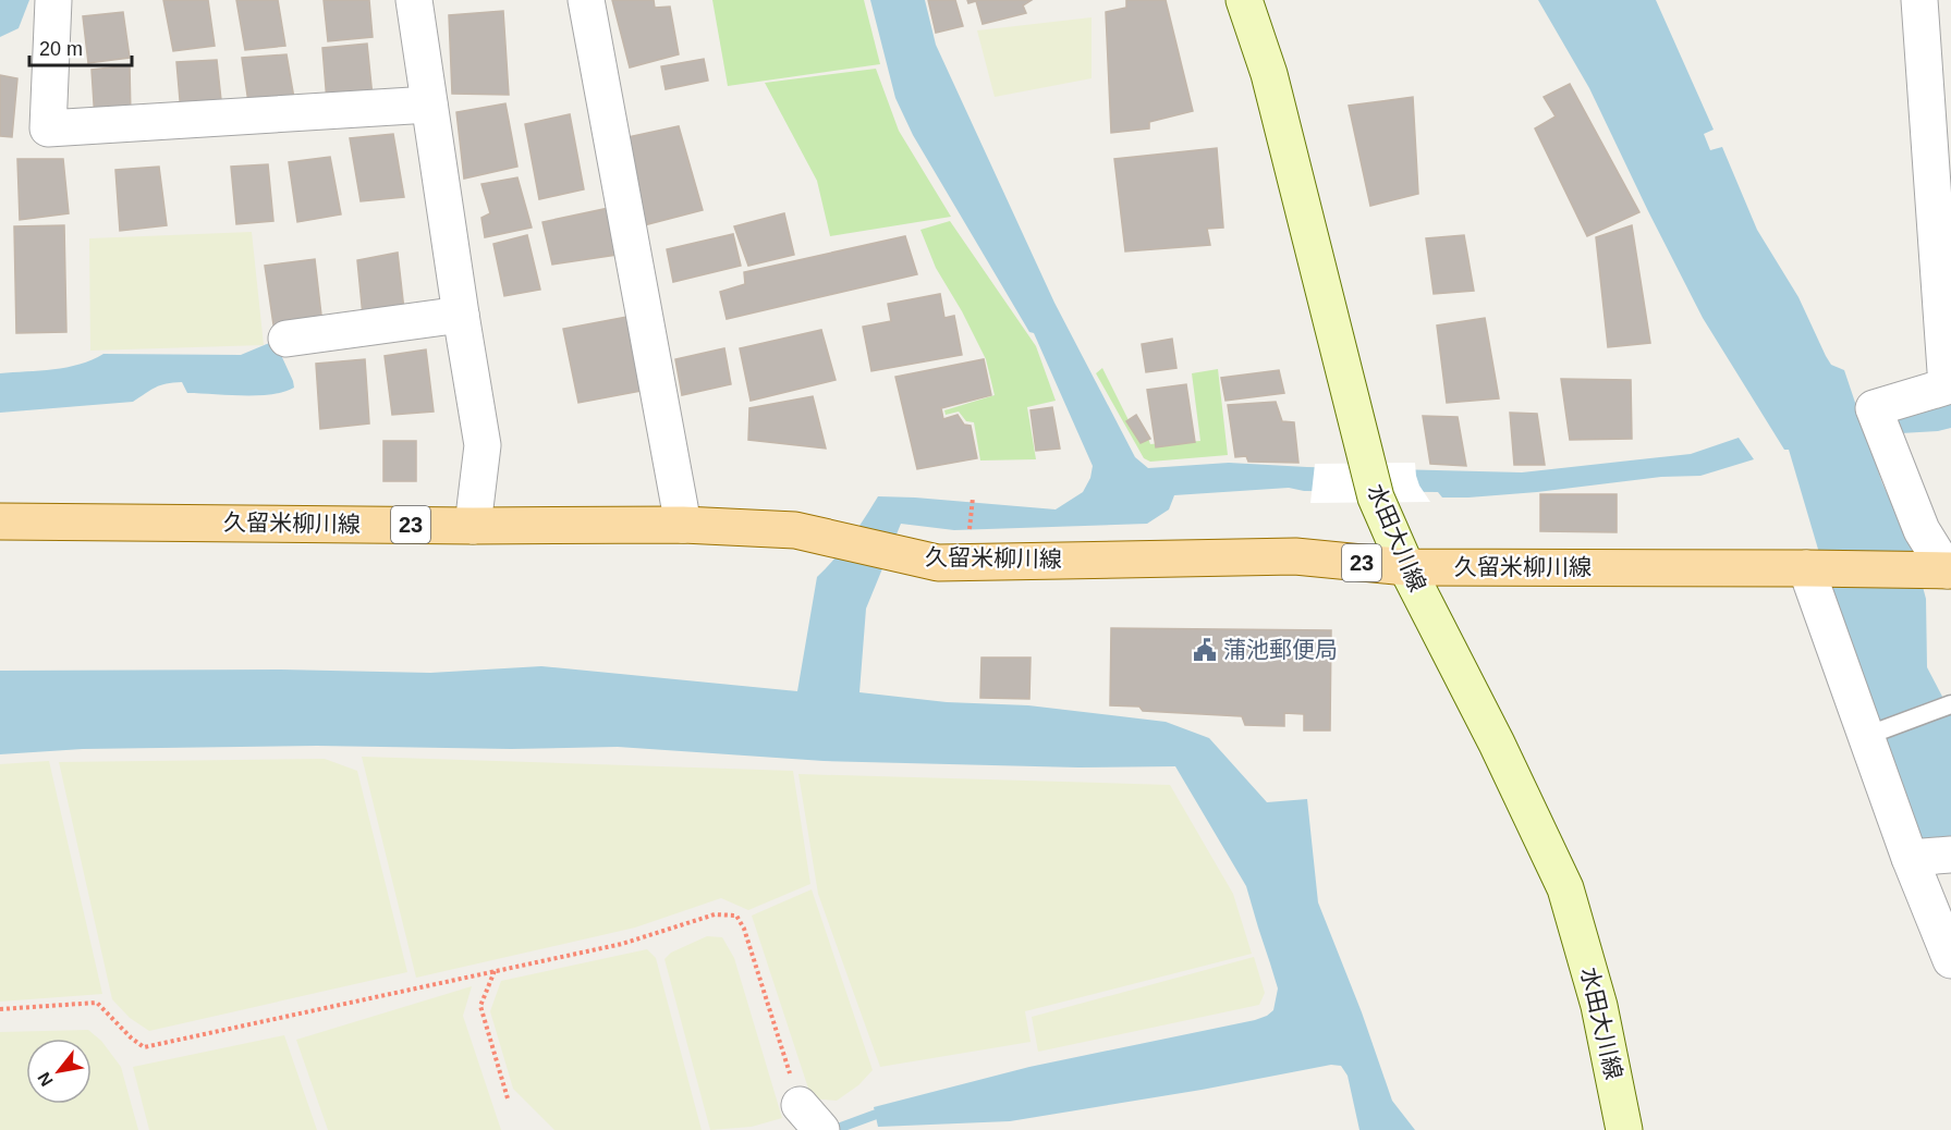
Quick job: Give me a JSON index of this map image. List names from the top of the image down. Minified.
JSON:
{"streets":{"main road":["久留米柳川線","23","水田大川線"]},"crossings":[["久留米柳川線","水田大川線"]],"places":{"public building":["蒲池郵便局"]},"scale_bar":"20 m","north":"bottom left"}
